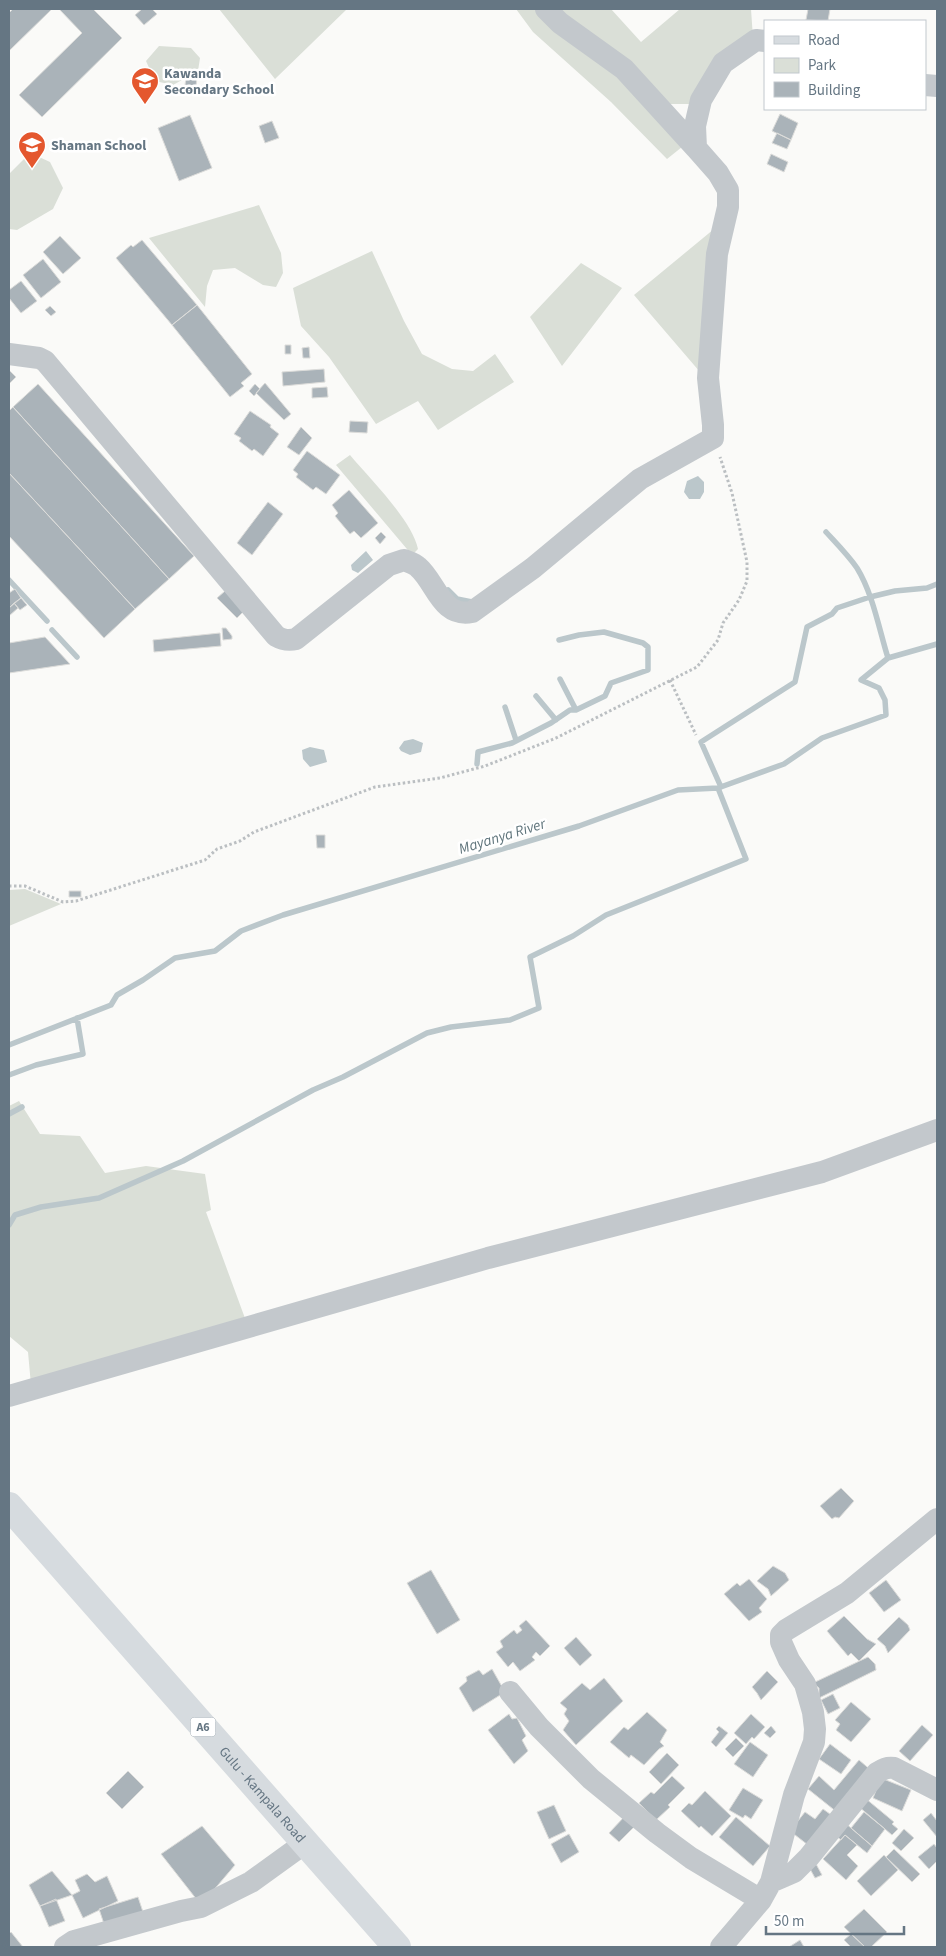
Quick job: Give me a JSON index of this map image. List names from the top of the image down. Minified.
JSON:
{"streets":{"main road":["A6","Gulu - Kampala Road"]},"water":["Mayanya River"],"places":{"school or university":["Kawanda Secondary School","Shaman School"]},"legend":["Road","Park","Building"],"scale_bar":"50 m"}
